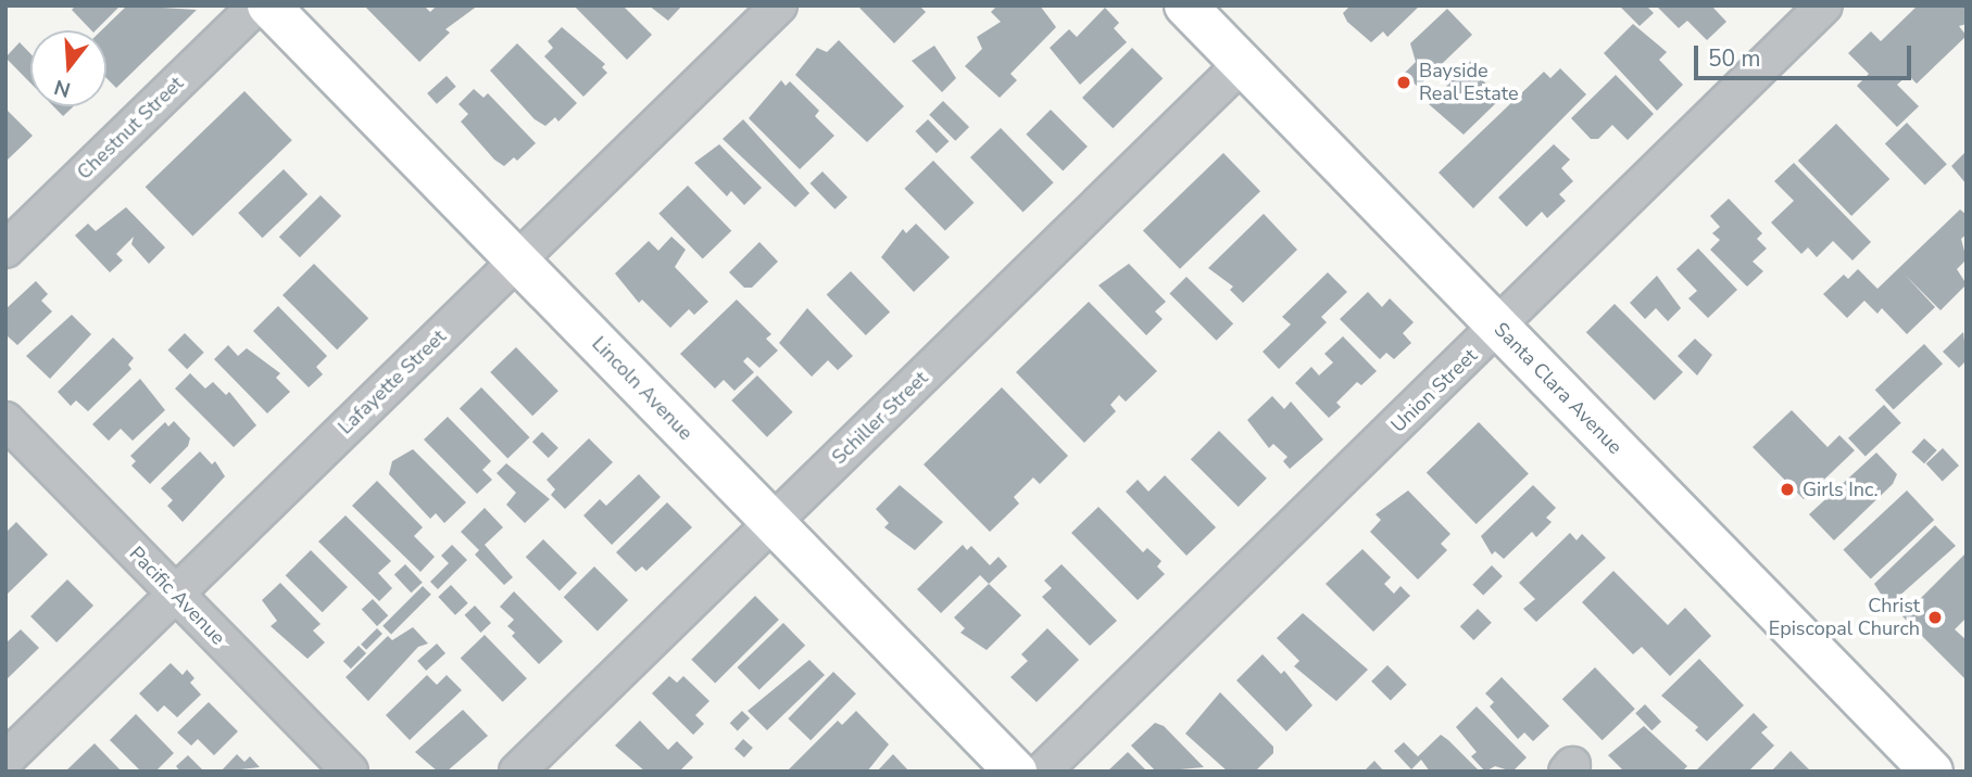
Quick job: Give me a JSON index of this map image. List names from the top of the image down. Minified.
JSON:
{"streets":{"street":["Chestnut Street","Lafayette Street","Lincoln Avenue","Santa Clara Avenue","Union Street","Schiller Street","Pacific Avenue"]},"crossings":[["Lafayette Street","Lincoln Avenue"],["Lafayette Street","Pacific Avenue"],["Lincoln Avenue","Schiller Street"],["Santa Clara Avenue","Union Street"],["Santa Clara Avenue","Schiller Street"]],"places":["Bayside Real Estate","Girls Inc.","Christ Episcopal Church"],"scale_bar":"50 m","north":"bottom"}
